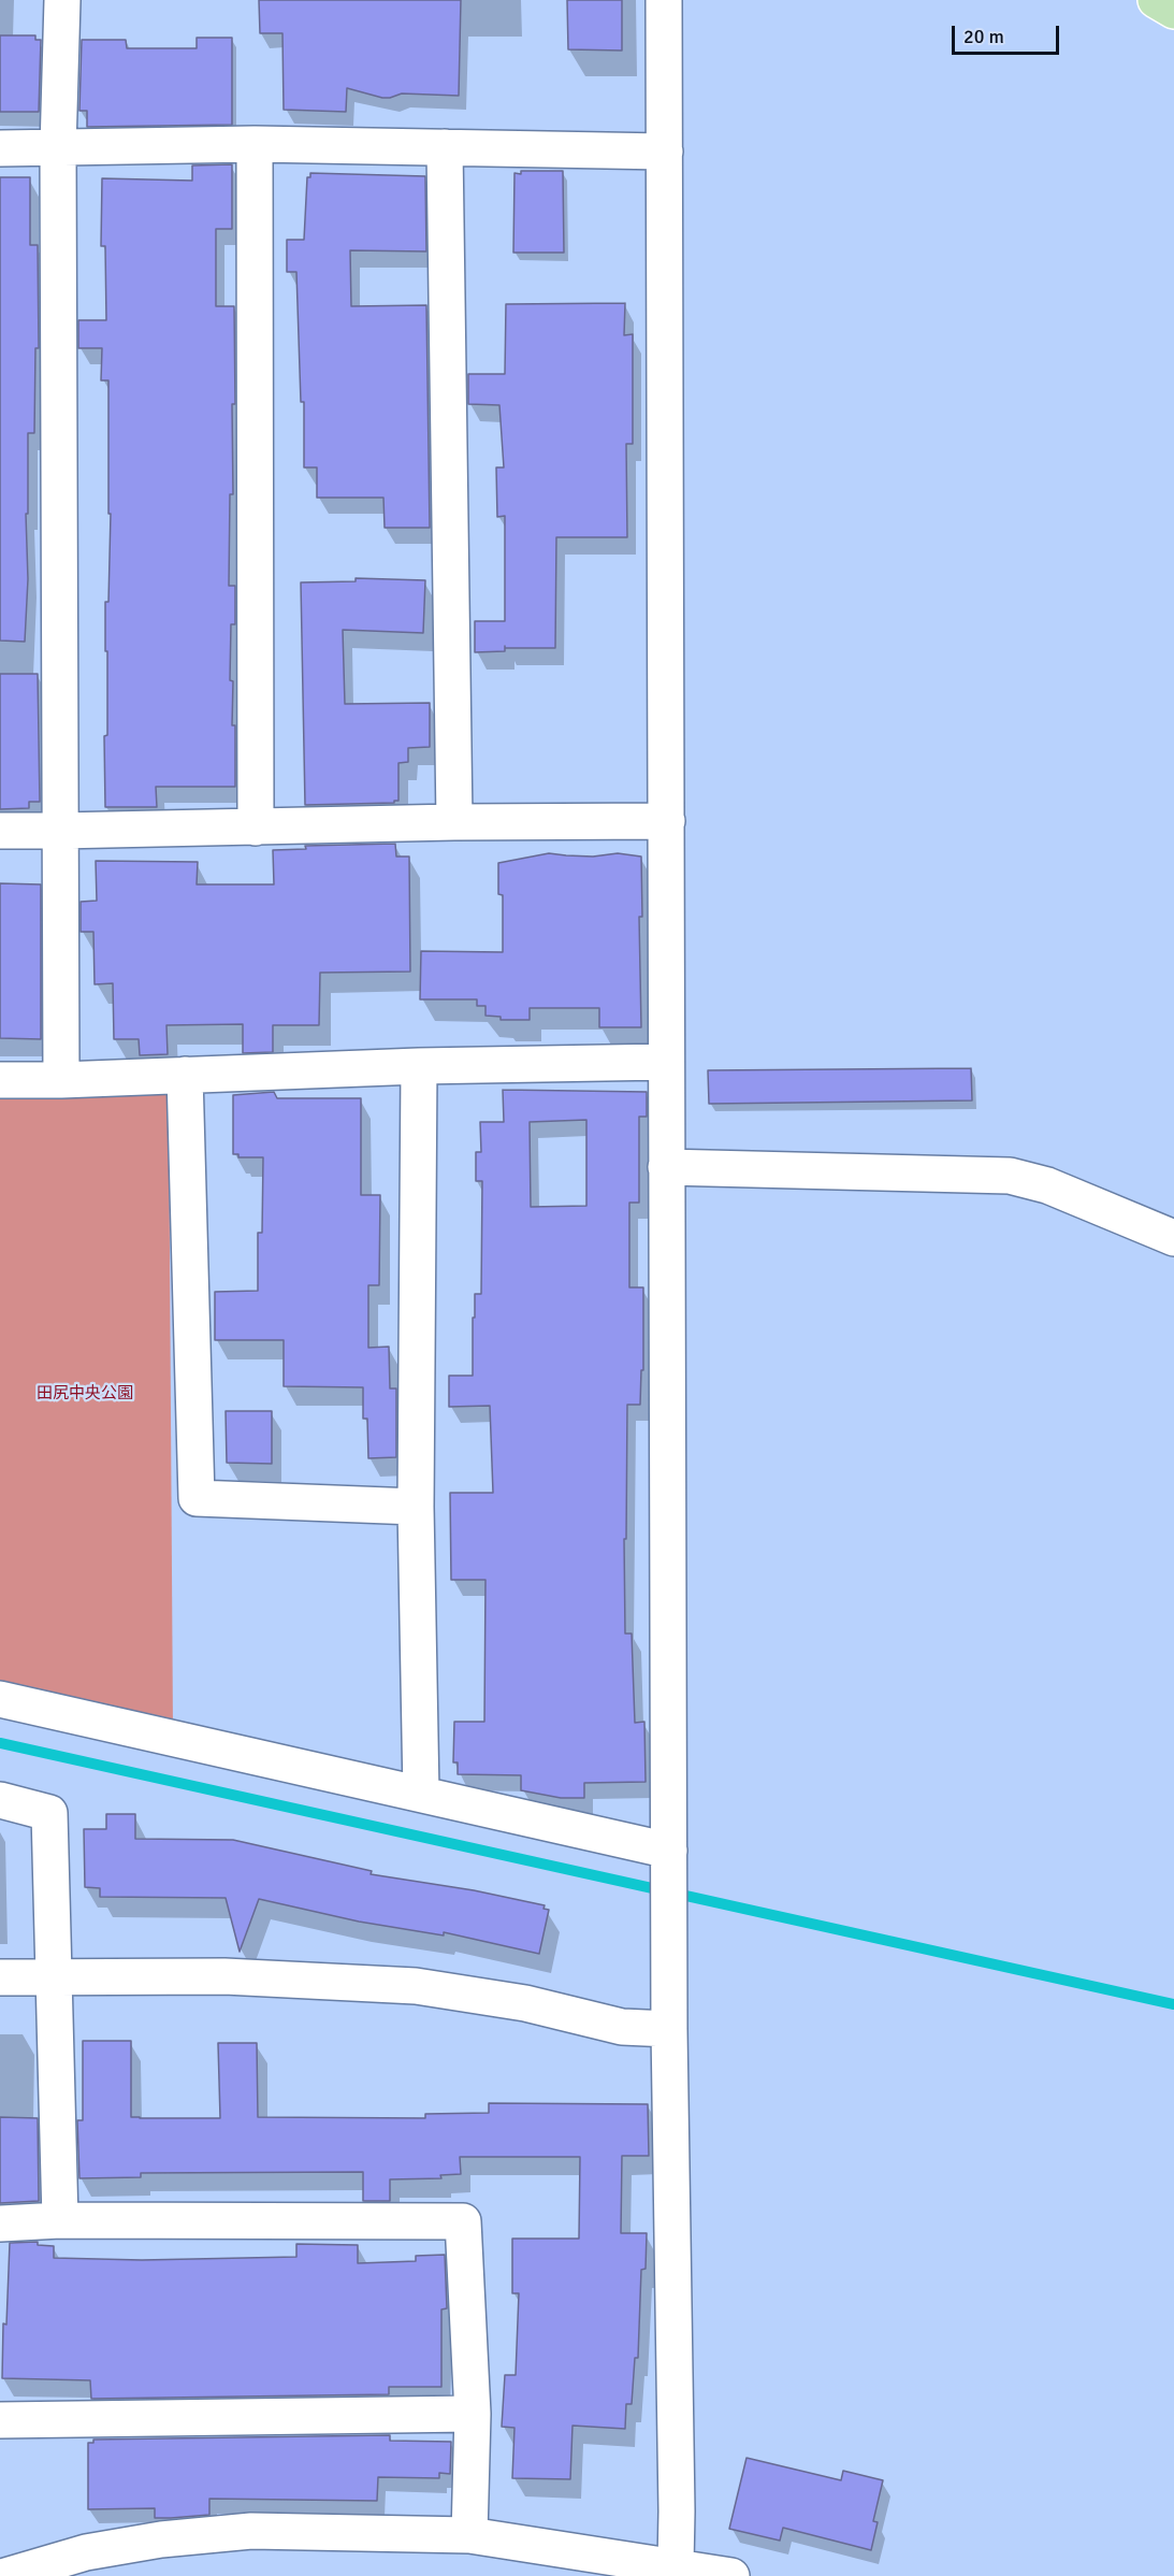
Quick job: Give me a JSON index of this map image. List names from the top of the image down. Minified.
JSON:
{"parks":["田尻中央公園"],"scale_bar":"20 m"}
